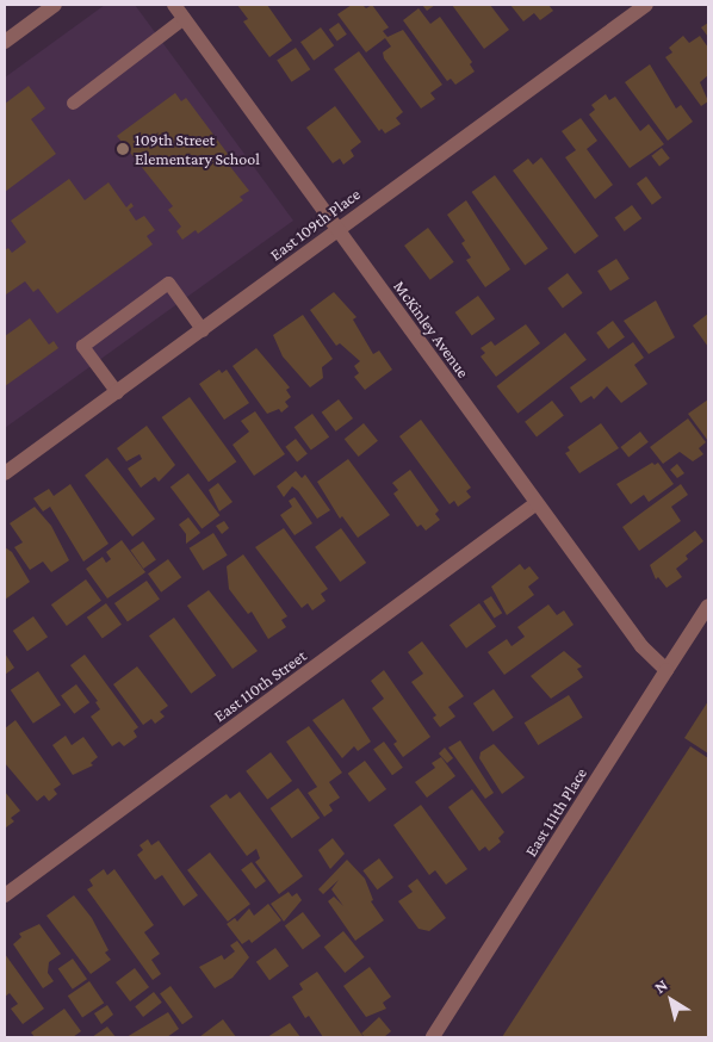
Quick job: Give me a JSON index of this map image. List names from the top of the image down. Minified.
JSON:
{"streets":{"street":["East 109th Place","McKinley Avenue","East 110th Street","East 111th Place"]},"crossings":[["East 109th Place","McKinley Avenue"],["McKinley Avenue","East 110th Street"],["McKinley Avenue","East 111th Place"]],"places":["109th Street Elementary School"],"north":"top left"}
